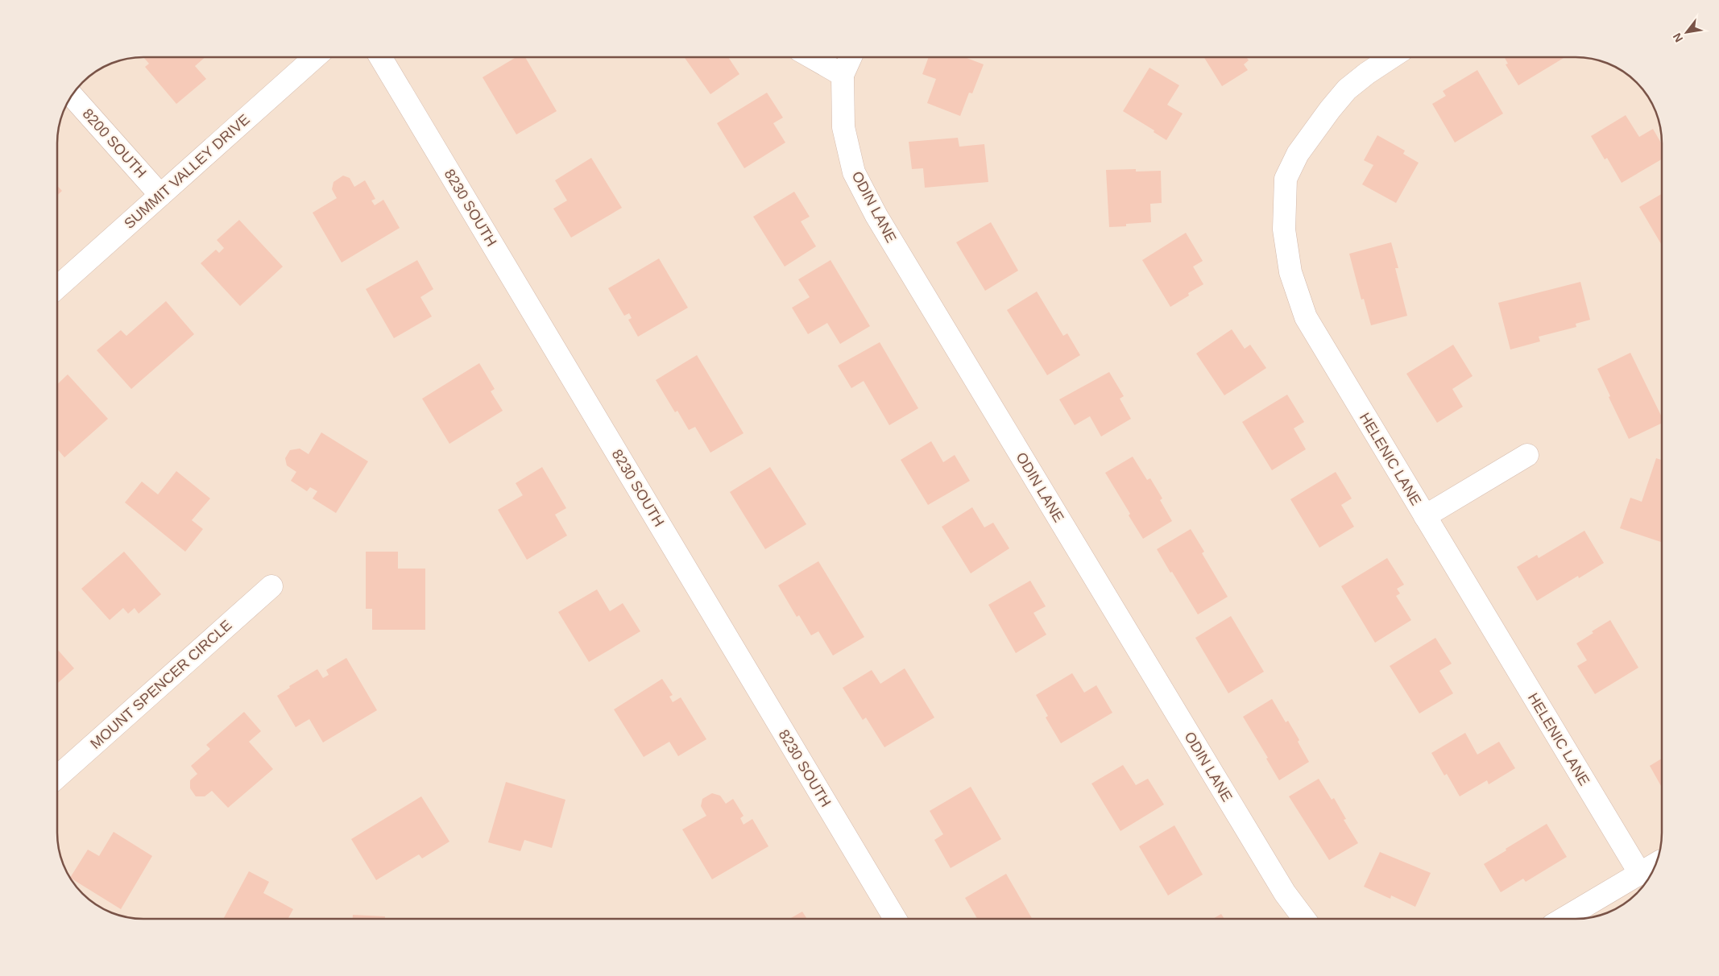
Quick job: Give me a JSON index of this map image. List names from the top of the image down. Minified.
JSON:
{"streets":{"street":["8200 SOUTH","SUMMIT VALLEY DRIVE","ODIN LANE","8230 SOUTH","HELENIC LANE","MOUNT SPENCER CIRCLE"]},"crossings":[["8200 SOUTH","SUMMIT VALLEY DRIVE"]],"north":"bottom left"}
